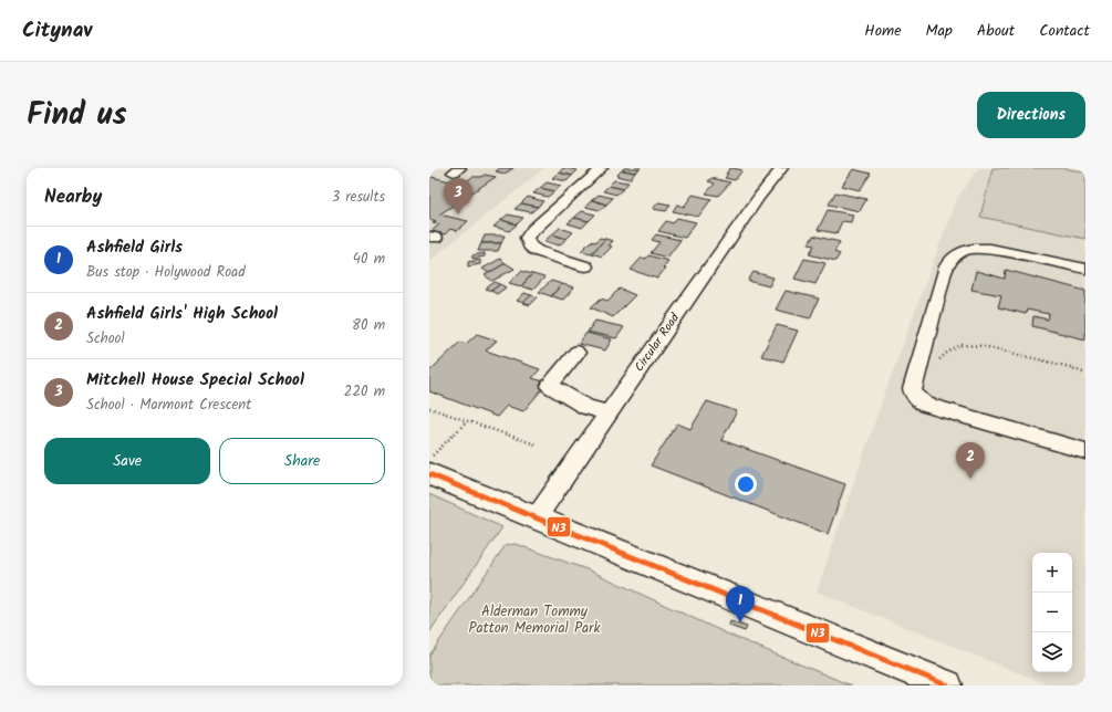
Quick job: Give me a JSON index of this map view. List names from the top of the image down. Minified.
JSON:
{"streets":{"street":["Circular Road"]},"parks":["Alderman Tommy Patton Memorial Park"],"lines":["transit line N3"],"page":{"header":"Citynav","nav":["Home","Map","About","Contact"],"title":"Find us","buttons":["Directions",["Save","Share"]],"heading":["Nearby","3 results"],"pins":["3","2","1"],"list":[{"mark":"1","name":"Ashfield Girls","note":"Bus stop · Holywood Road","value":"40 m"},{"mark":"2","name":"Ashfield Girls' High School","note":"School","value":"80 m"},{"mark":"3","name":"Mitchell House Special School","note":"School · Marmont Crescent","value":"220 m"}],"map_buttons":["+","−"]}}
